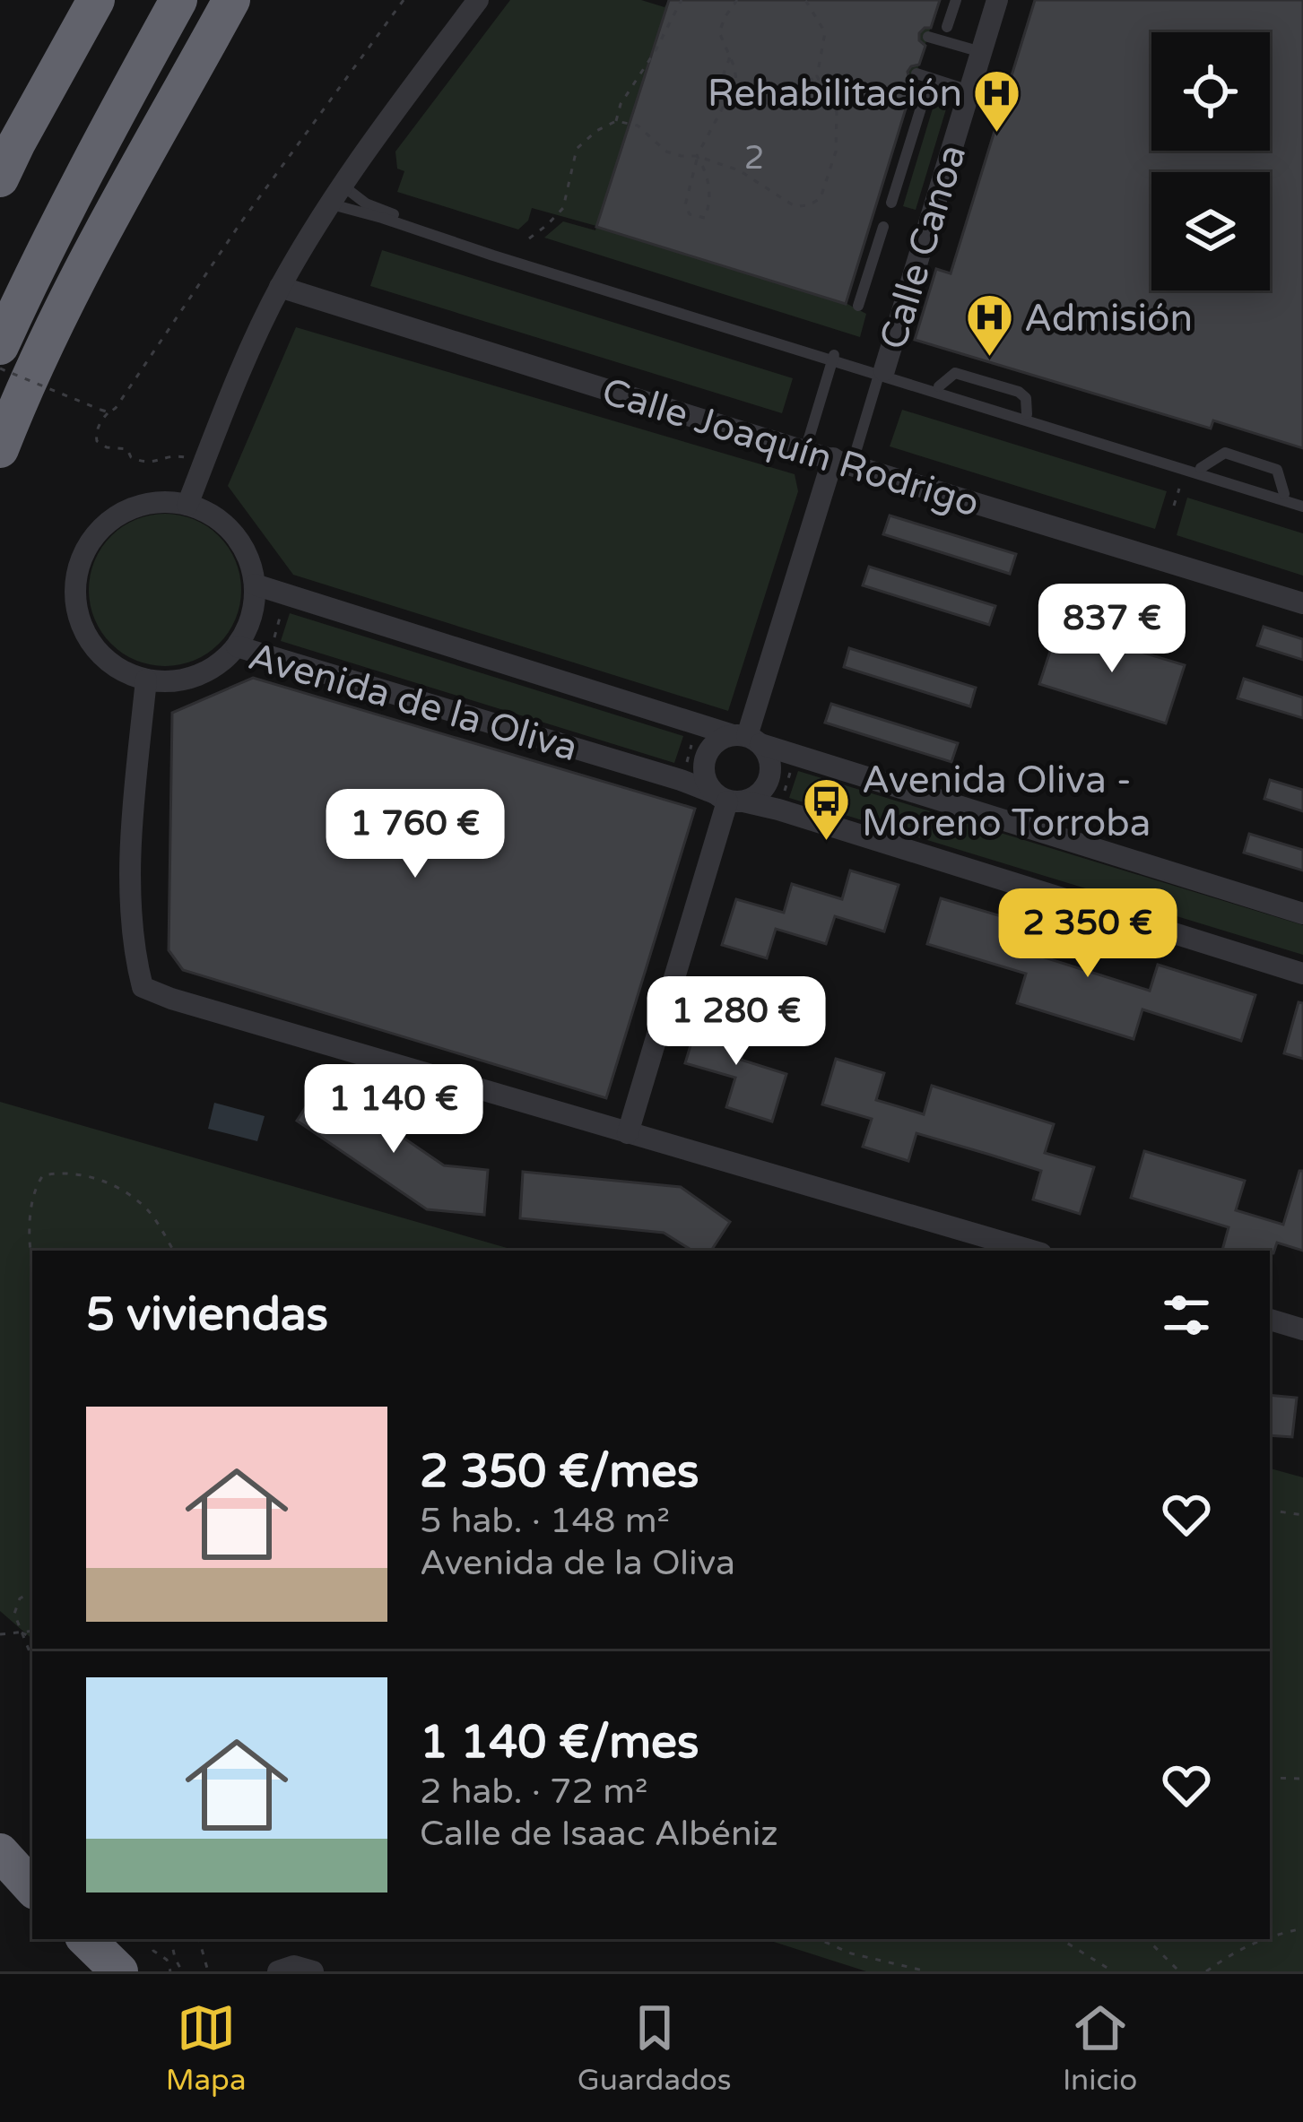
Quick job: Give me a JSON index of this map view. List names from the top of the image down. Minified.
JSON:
{"streets":{"street":["Calle Canoa","Calle Joaquín Rodrigo","Avenida de la Oliva"]},"places":{"hospital":["Rehabilitación","Admisión"],"bus stop":["Avenida Oliva - Moreno Torroba"]},"house_numbers":["2"],"page":{"price":["837 €","1 760 €","2 350 €","1 280 €","1 140 €"],"heading":"5 viviendas","list":[{"name":"2 350 €/mes","note":"5 hab. · 148 m² · Avenida de la Oliva"},{"name":"1 140 €/mes","note":"2 hab. · 72 m² · Calle de Isaac Albéniz"}],"tabs":["Mapa","Guardados","Inicio"]}}
